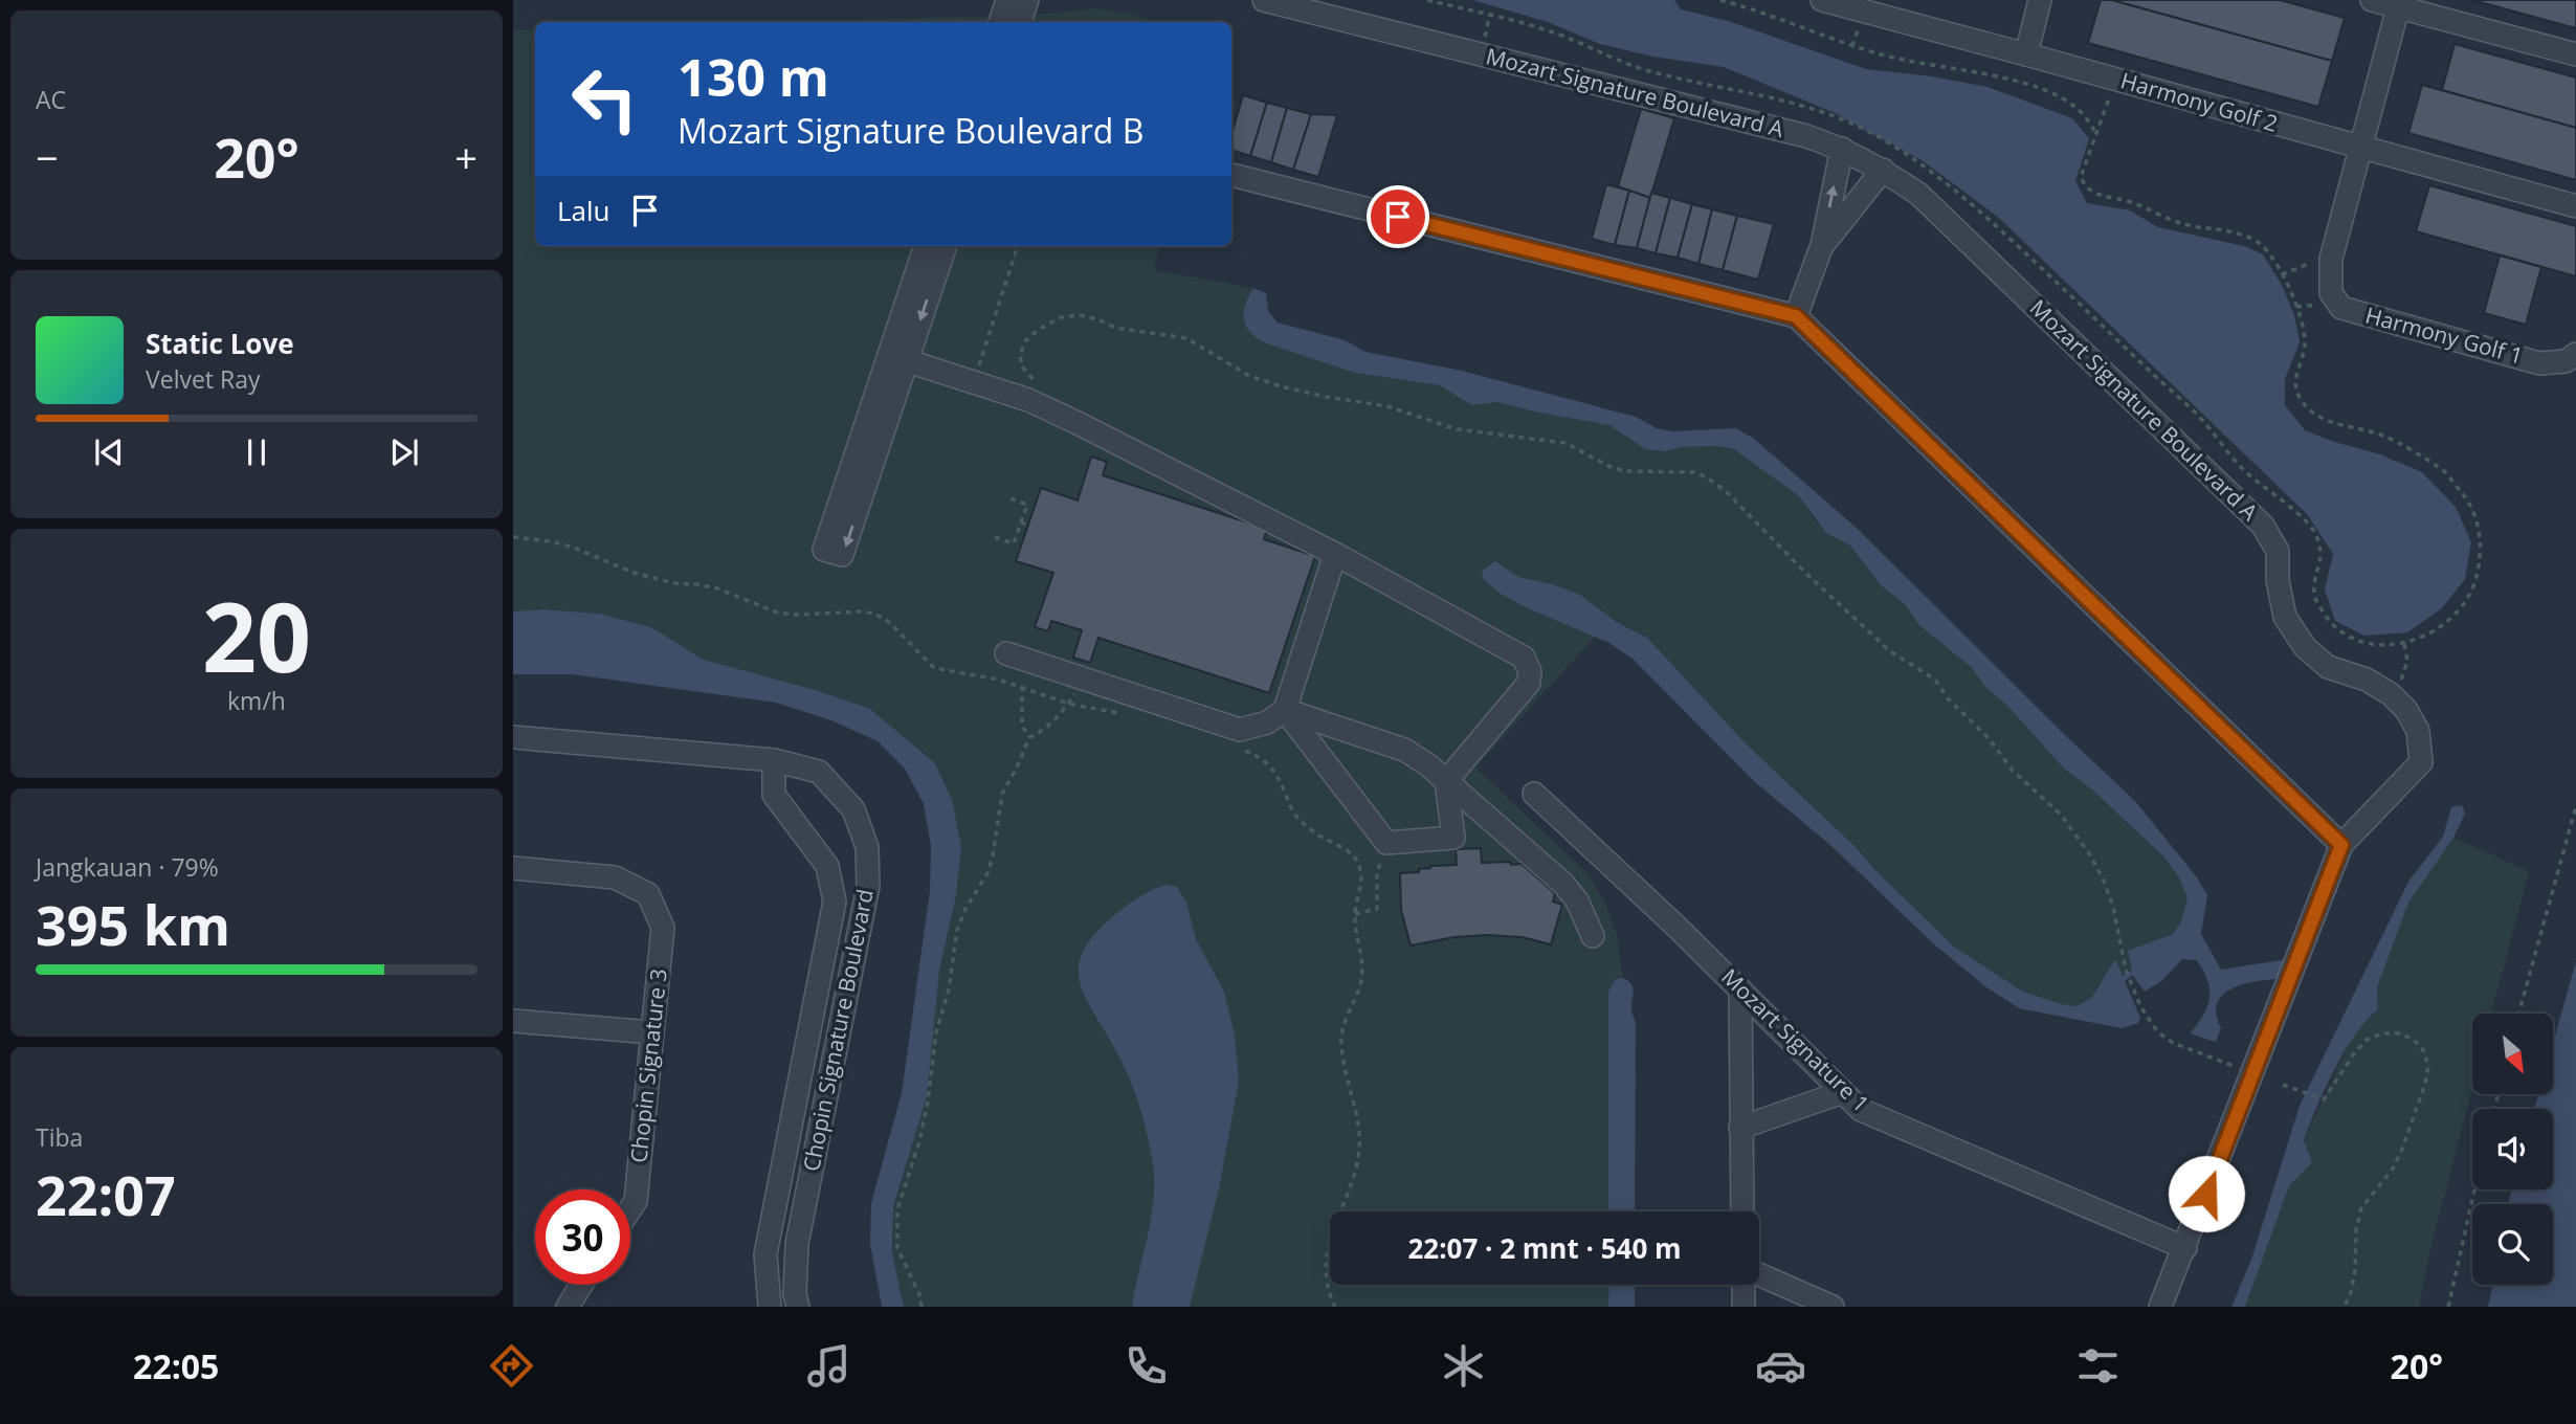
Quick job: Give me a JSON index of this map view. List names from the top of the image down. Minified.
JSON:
{"streets":{"street":["Mozart Signature Boulevard A","Harmony Golf 2","Harmony Golf 1","Chopin Signature Boulevard","Mozart Signature 1","Chopin Signature 3"]},"crossings":[["Mozart Signature Boulevard A","Mozart Signature 1"]],"north":"bottom right","page":{"tile":["AC",["20","km/h"],["Jangkauan · 79%","395 km"],["Tiba","22:07"]],"turn":["130 m","Mozart Signature Boulevard B"],"heat":["−","20°","+"],"then":"Lalu","song":["Static Love","Velvet Ray"],"limit":"30","trip":"22:07 · 2 mnt · 540 m","tabs":["22:05","20°"]}}
